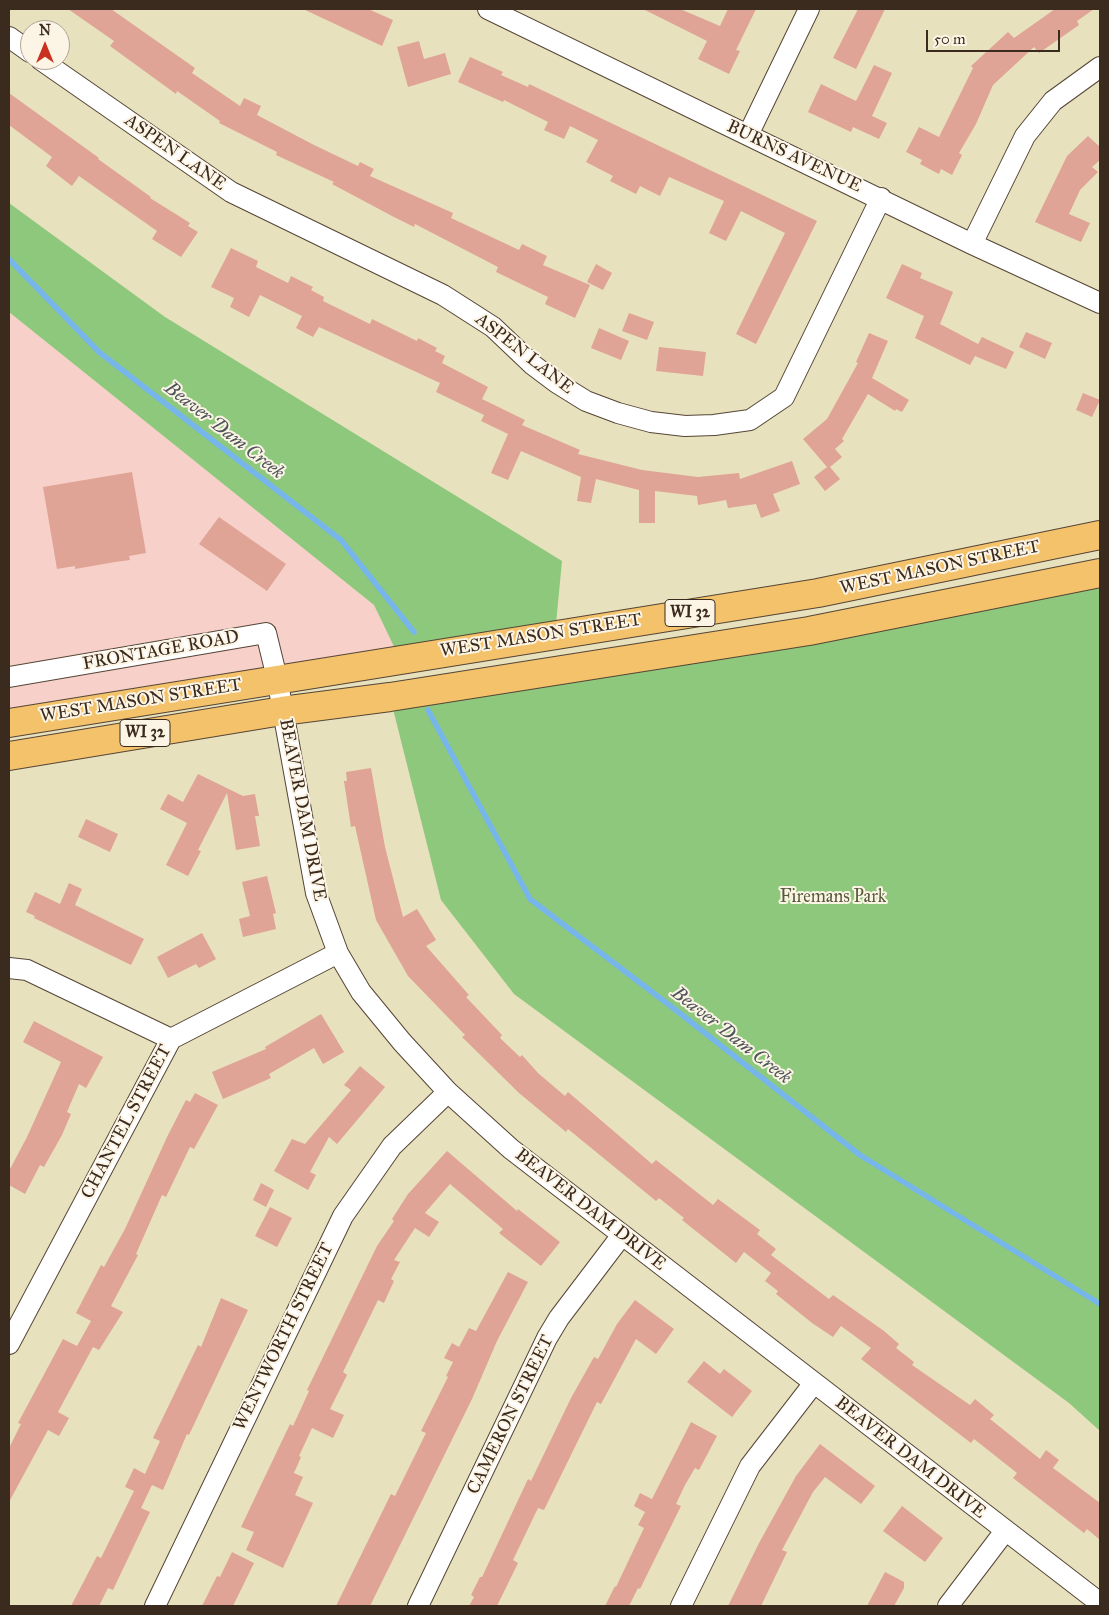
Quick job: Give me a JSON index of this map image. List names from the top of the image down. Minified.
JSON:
{"streets":{"main road":["WEST MASON STREET","WI 32"],"street":["ASPEN LANE","BURNS AVENUE","FRONTAGE ROAD","BEAVER DAM DRIVE","CHANTEL STREET","WENTWORTH STREET","CAMERON STREET"]},"crossings":[["ASPEN LANE","BURNS AVENUE"],["WEST MASON STREET","FRONTAGE ROAD"],["WEST MASON STREET","BEAVER DAM DRIVE"],["FRONTAGE ROAD","BEAVER DAM DRIVE"],["BEAVER DAM DRIVE","CHANTEL STREET"],["BEAVER DAM DRIVE","WENTWORTH STREET"],["BEAVER DAM DRIVE","CAMERON STREET"]],"water":["Beaver Dam Creek"],"parks":["Firemans Park"],"scale_bar":"50 m","north":"top"}
